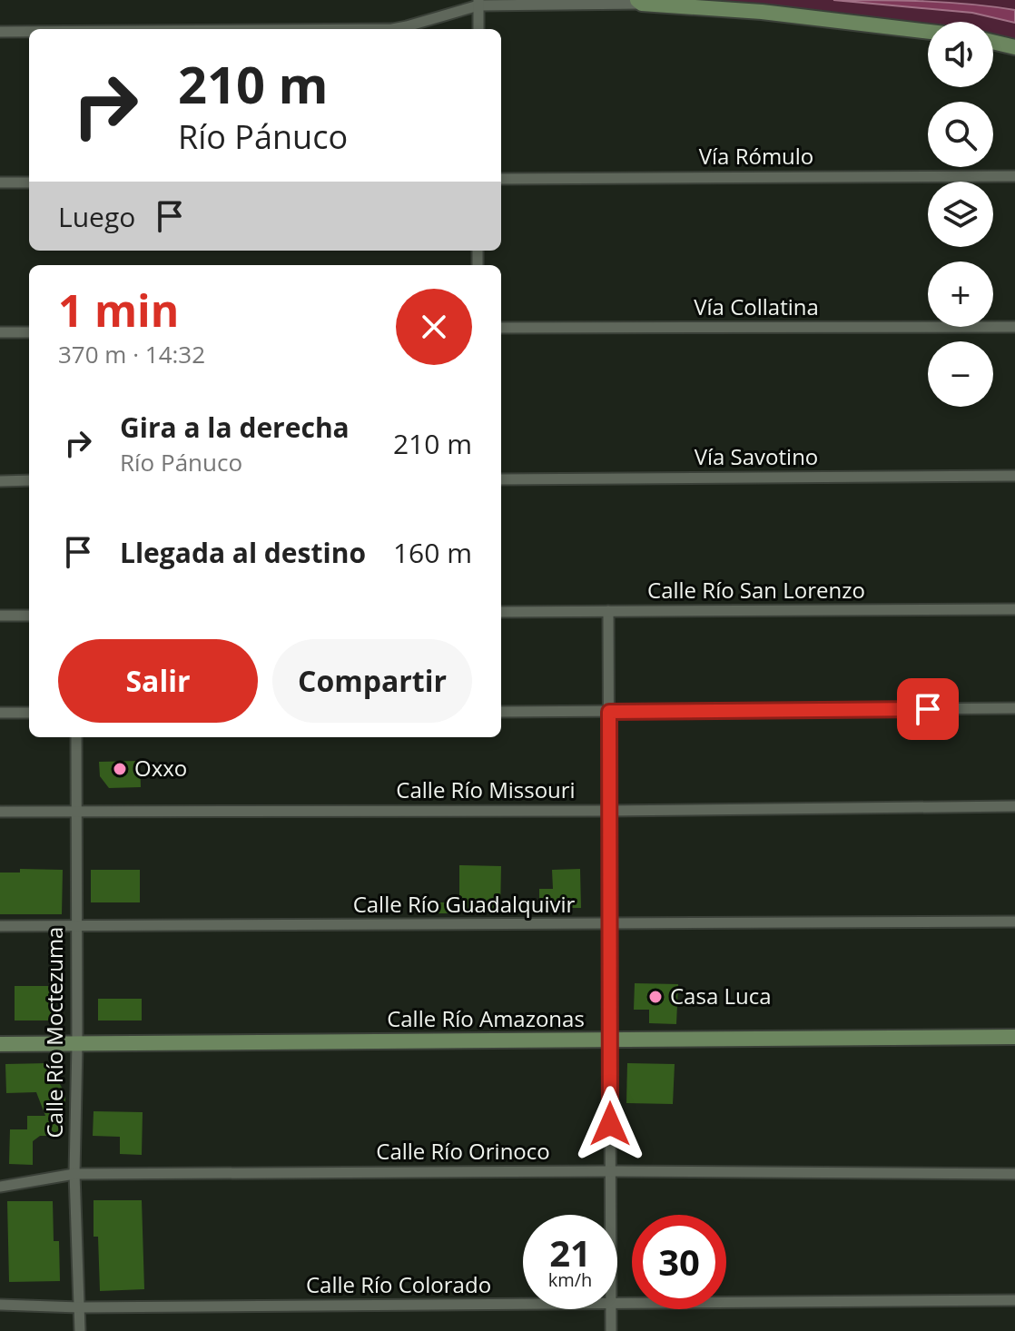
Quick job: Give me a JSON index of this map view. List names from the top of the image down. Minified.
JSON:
{"streets":{"street":["Vía Rómulo","Vía Collatina","Vía Savotino","Calle Río San Lorenzo","Calle Río Missouri","Calle Río Guadalquivir","Calle Río Amazonas","Calle Río Moctezuma","Calle Río Orinoco","Calle Río Colorado"]},"crossings":[["Calle Río Missouri","Calle Río Moctezuma"],["Calle Río Guadalquivir","Calle Río Moctezuma"],["Calle Río Amazonas","Calle Río Moctezuma"],["Calle Río Moctezuma","Calle Río Orinoco"],["Calle Río Moctezuma","Calle Río Colorado"]],"places":["Oxxo","Casa Luca"],"page":{"map_buttons":["+","−"],"turn":["210 m","Río Pánuco"],"then":"Luego","heading":["1 min","370 m · 14:32"],"list":[{"name":"Gira a la derecha","note":"Río Pánuco","value":"210 m"},{"name":"Llegada al destino","value":"160 m"}],"buttons":["Salir","Compartir"],"speed":"21 km/h","limit":"30"}}
